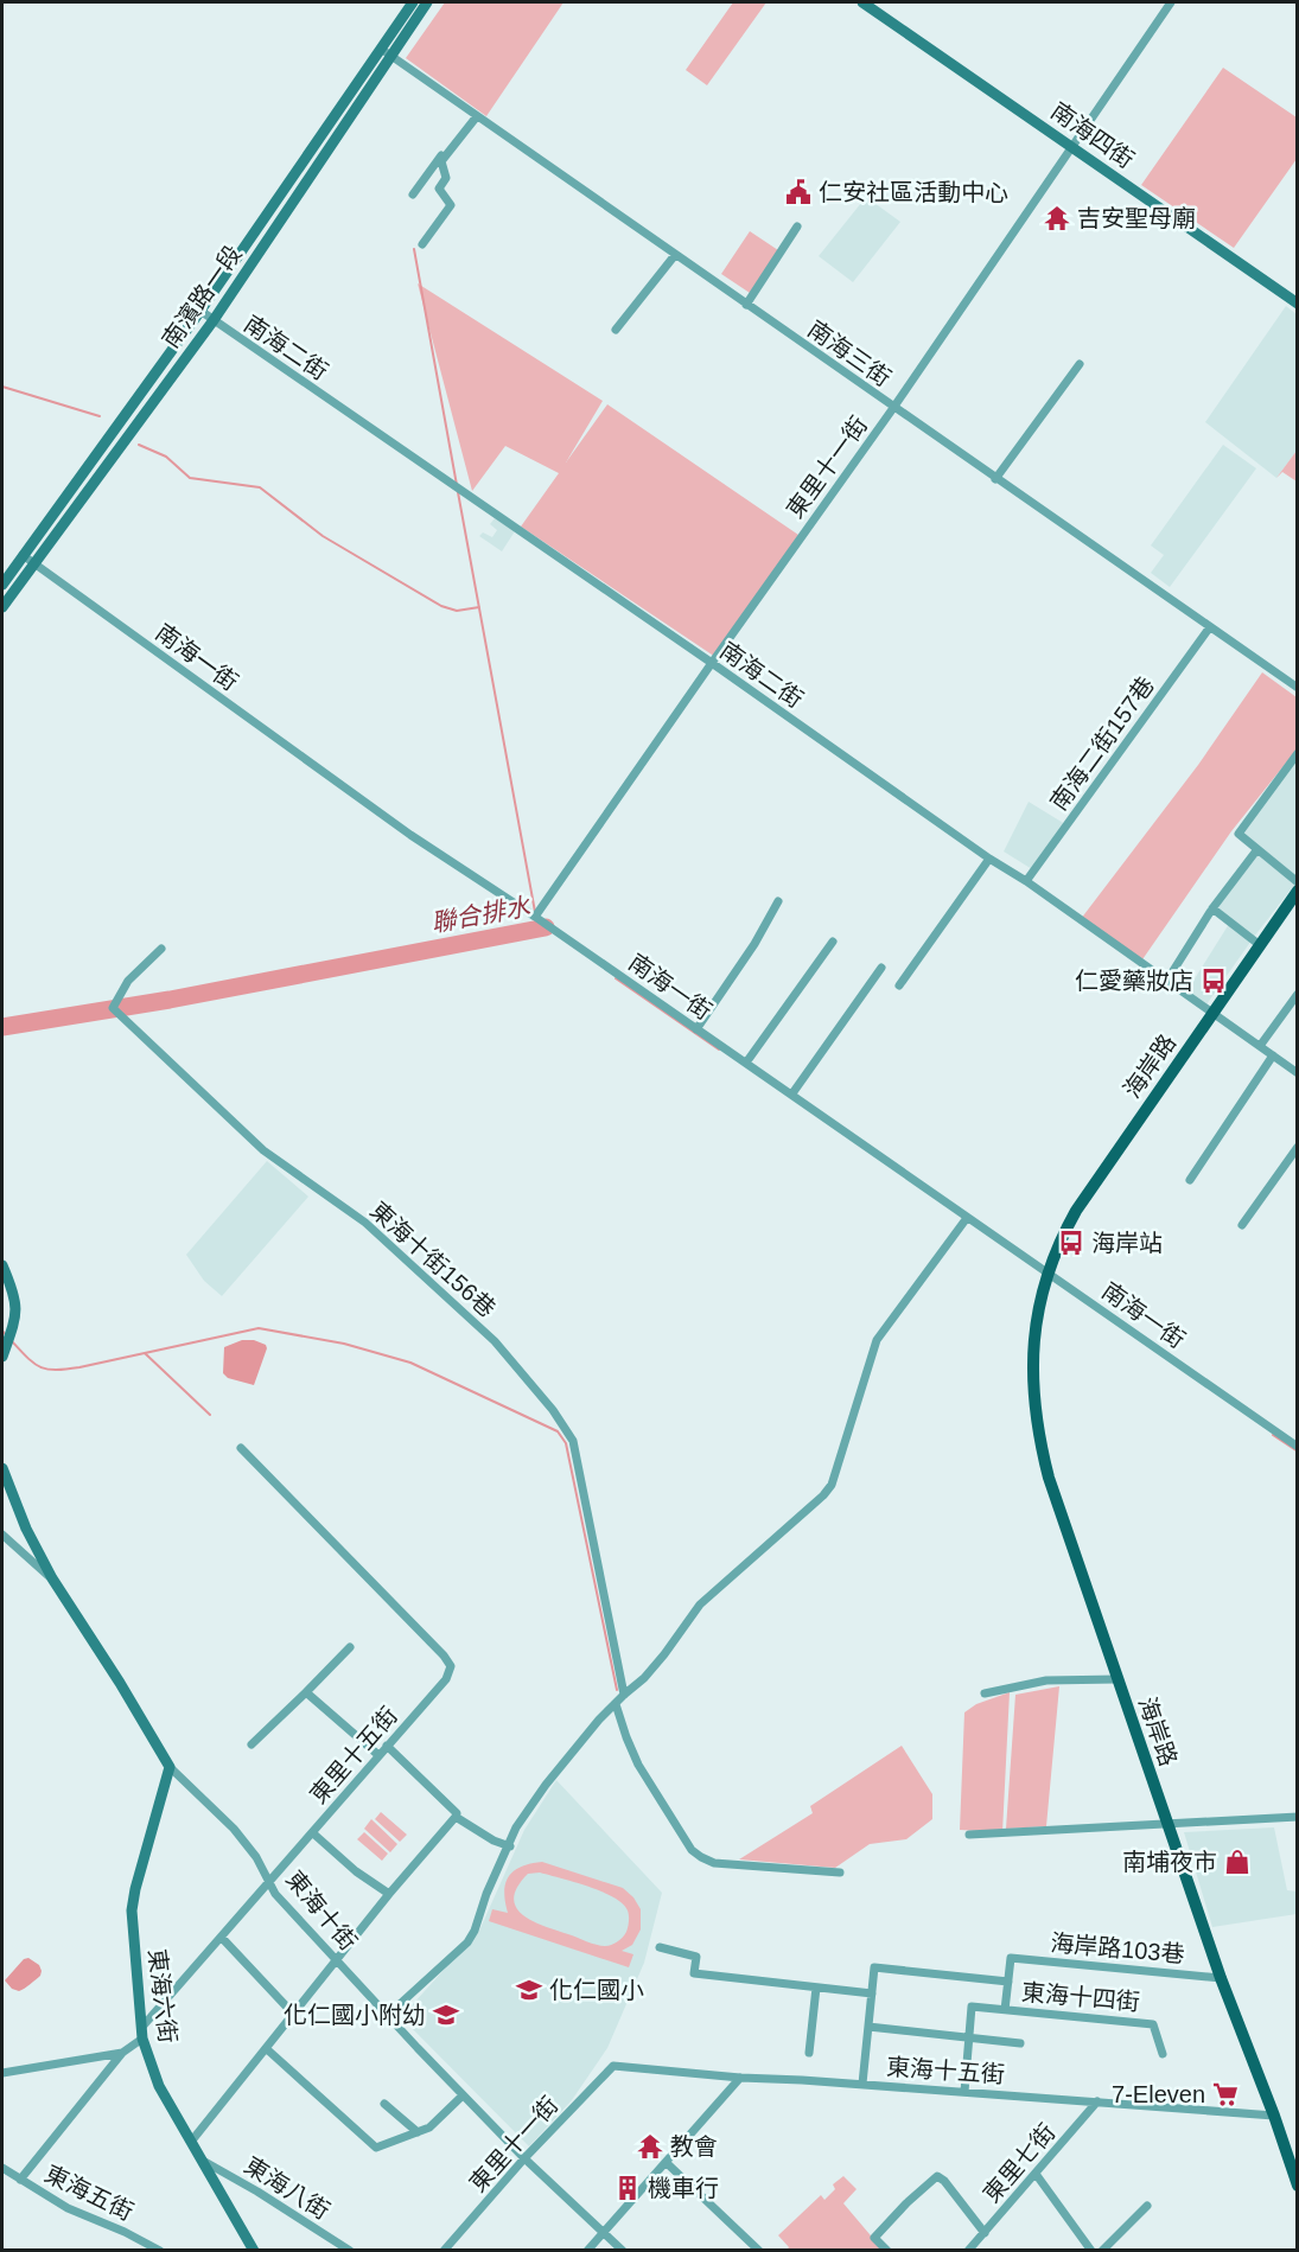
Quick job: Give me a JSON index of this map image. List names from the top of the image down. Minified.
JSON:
{"streets":{"main road":["海岸路"],"street":["南海四街","南濱路一段","南海二街","南海三街","東里十一街","南海一街","南海二街157巷","東海十街156巷","東里十五街","東海十街","海岸路103巷","東海六街","東海十四街","東海十五街","東里七街","東海八街","東海五街"]},"crossings":[["南海四街","東里十一街"],["南濱路一段","南海二街"],["南濱路一段","南海三街"],["南濱路一段","南海一街"],["南海二街","東里十一街"],["南海二街","南海二街157巷"],["南海二街","海岸路"],["南海三街","東里十一街"],["南海三街","南海二街157巷"],["東里十一街","南海一街"],["東里十一街","東海十街"],["東里十一街","東海十五街"],["南海一街","海岸路"],["海岸路","海岸路103巷"],["海岸路","東海十五街"],["東里十五街","東海十街"],["東里十五街","東海六街"],["東里十五街","東海五街"],["東海十街","東海六街"],["海岸路103巷","東海十四街"],["東海六街","東海八街"],["東海十五街","東里七街"]],"water":["聯合排水"],"places":{"public building":["仁安社區活動中心"],"temple":["吉安聖母廟","教會"],"bus stop":["仁愛藥妝店","海岸站"],"shop":["南埔夜市"],"school or university":["化仁國小","化仁國小附幼"],"supermarket":["7-Eleven"],"building":["機車行"]}}
